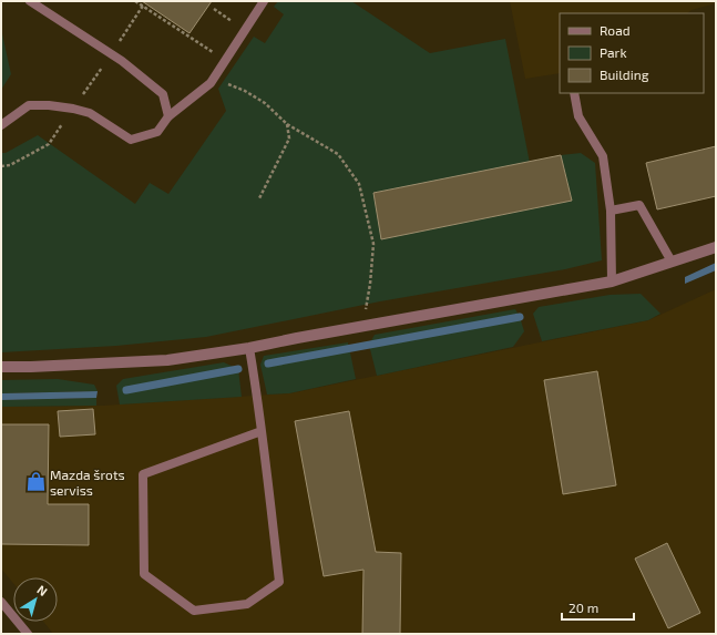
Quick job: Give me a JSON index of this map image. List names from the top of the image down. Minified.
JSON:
{"places":{"shop":["Mazda šrots serviss"]},"legend":["Road","Park","Building"],"scale_bar":"20 m","north":"top right"}
